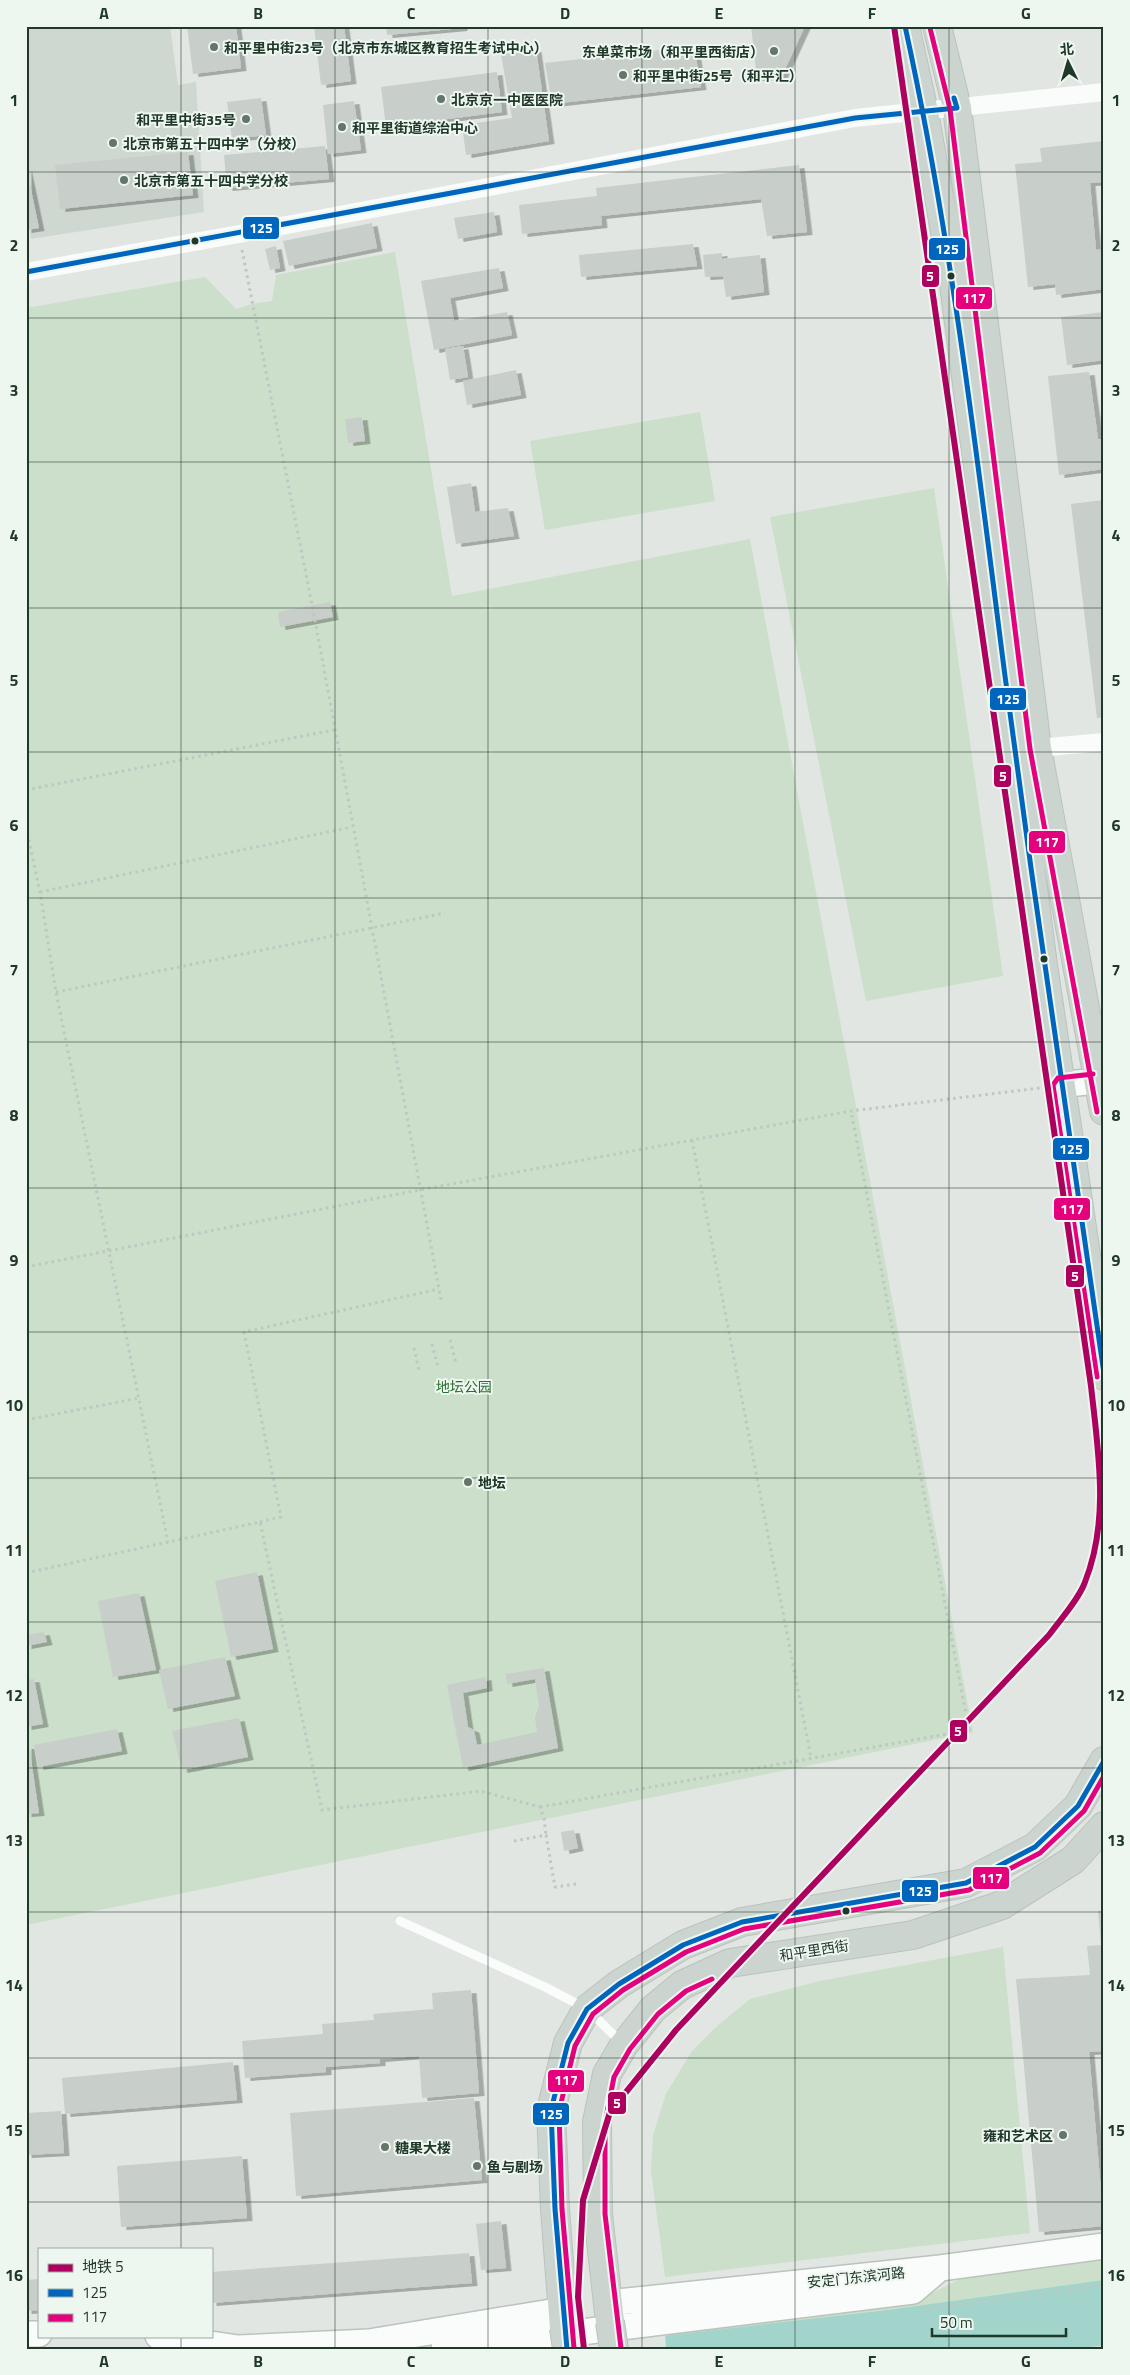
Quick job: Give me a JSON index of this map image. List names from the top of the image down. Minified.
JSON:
{"streets":{"main road":["和平里西街"],"street":["安定门东滨河路"]},"crossings":[["和平里西街","安定门东滨河路"]],"parks":["地坛公园"],"places":["和平里中街23号（北京市东城区教育招生考试中心）","东单菜市场（和平里西街店）","和平里中街25号（和平汇）","北京京一中医医院","和平里中街35号","和平里街道综治中心","北京市第五十四中学（分校）","北京市第五十四中学分校","地坛","雍和艺术区","糖果大楼","鱼与剧场"],"lines":["metro line 5","transit line 125","transit line 117"],"legend":["地铁 5","125","117"],"scale_bar":"50 m","north":"top","grid":{"columns":["A","B","C","D","E","F","G"],"rows":["1","2","3","4","5","6","7","8","9","10","11","12","13","14","15","16"]}}
